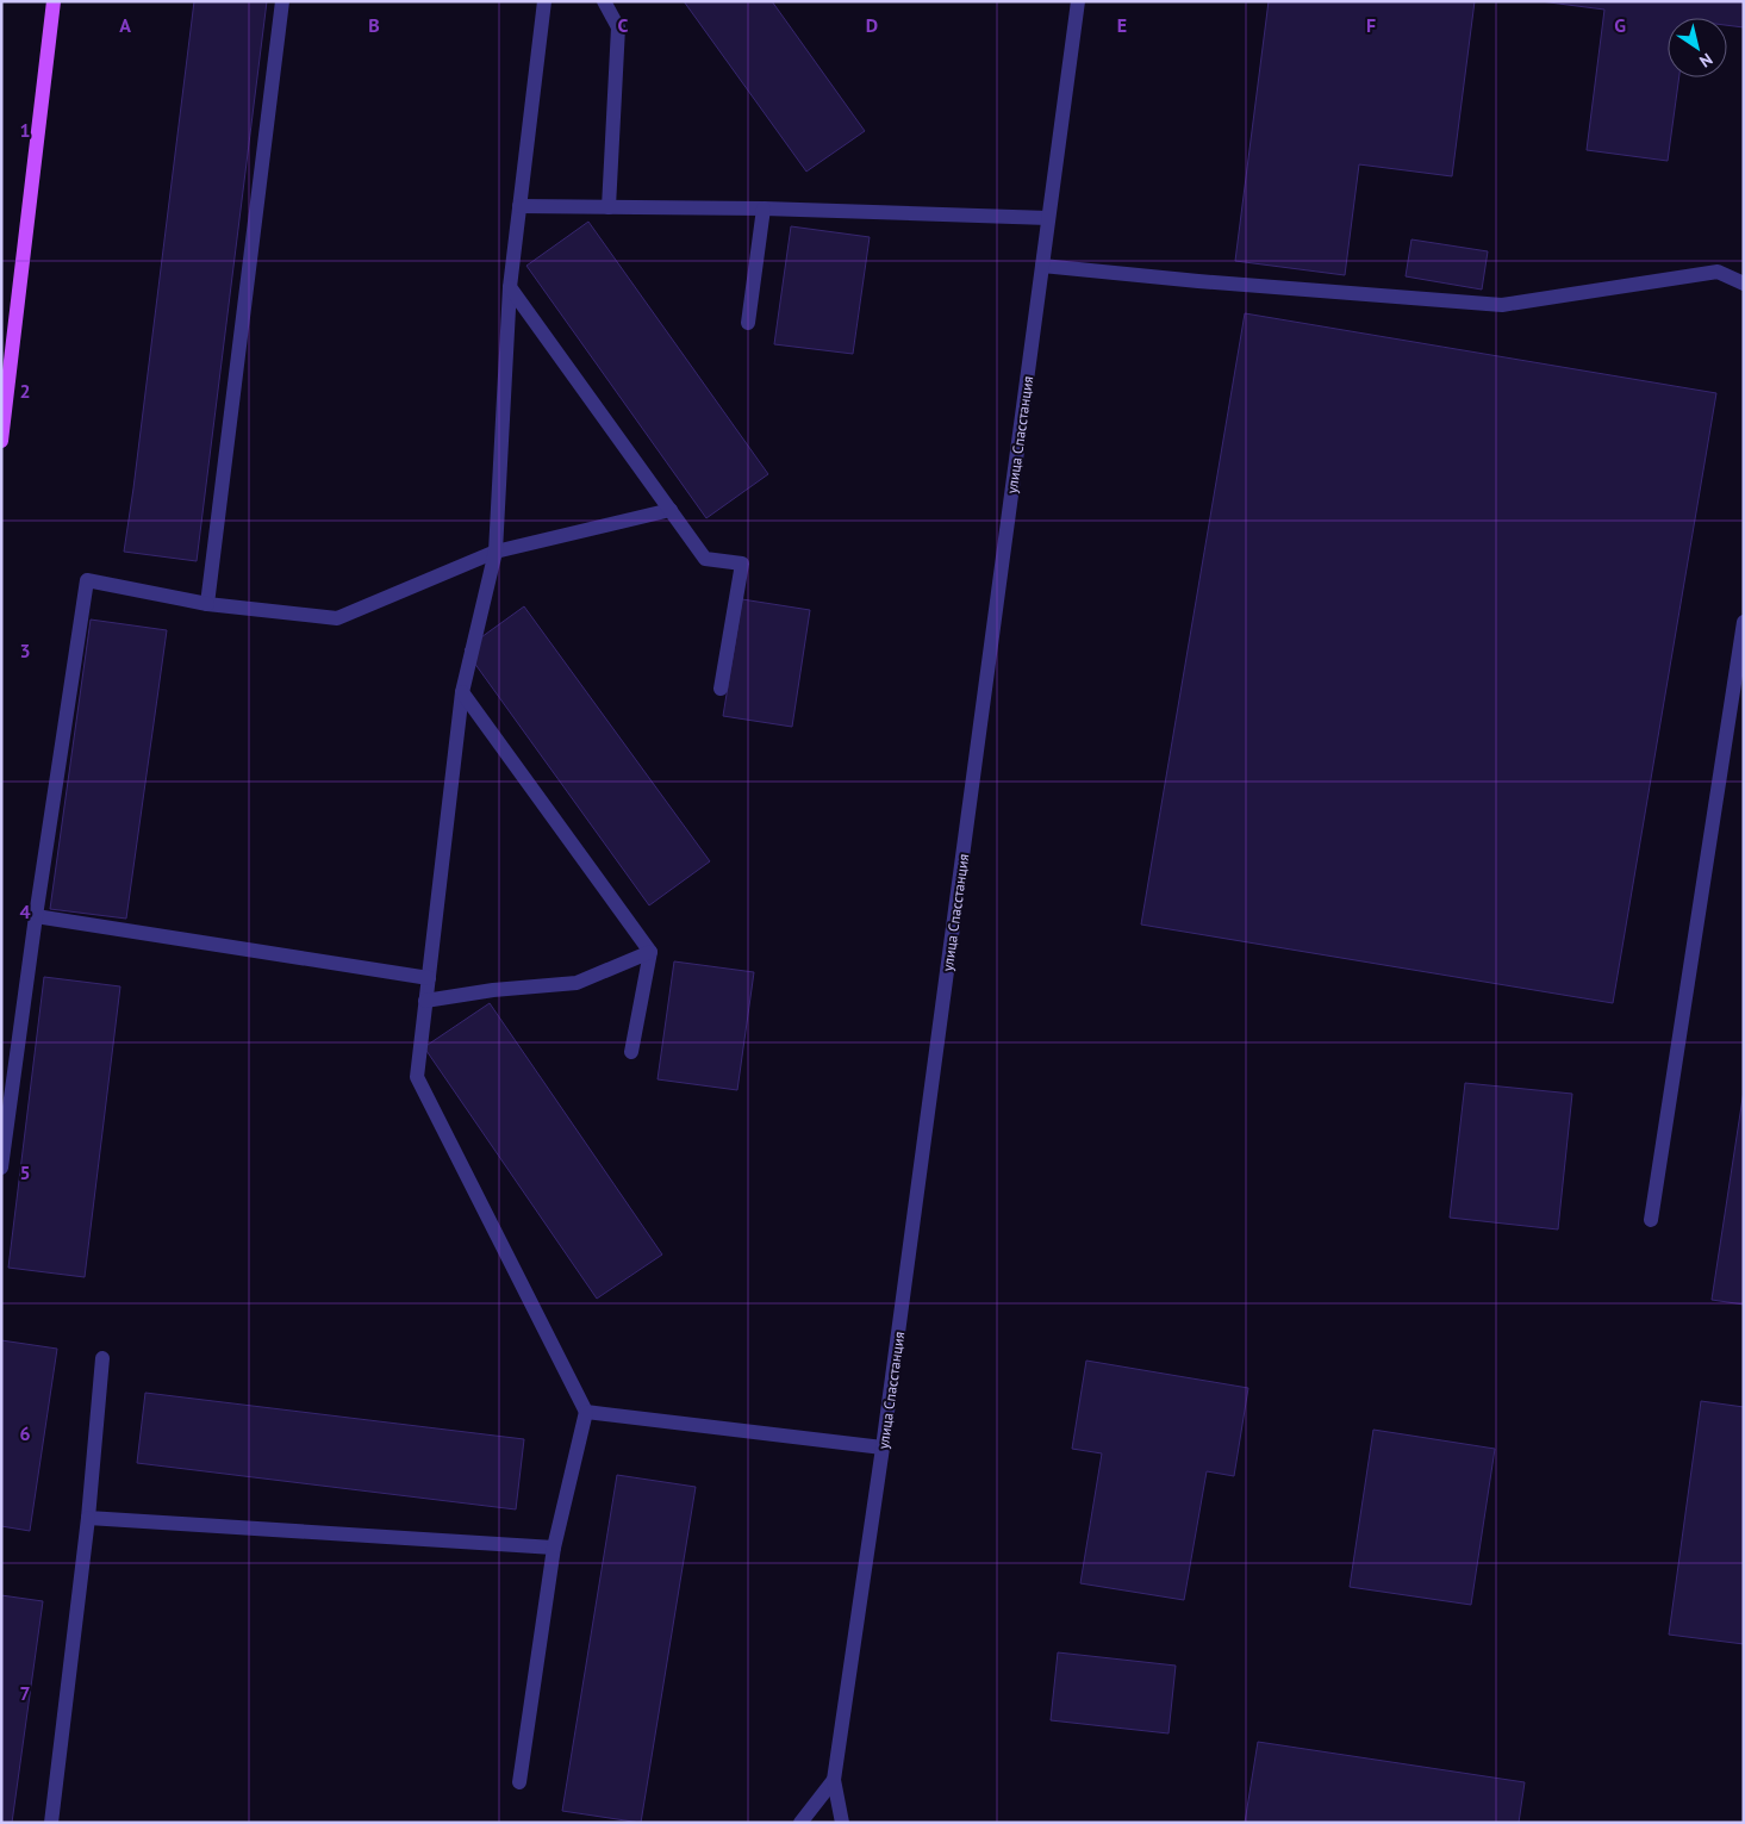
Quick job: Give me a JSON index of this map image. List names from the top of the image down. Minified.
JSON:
{"streets":{"street":["улица Спасстанция"]},"north":"bottom right","grid":{"columns":["A","B","C","D","E","F","G"],"rows":["1","2","3","4","5","6","7"]}}
